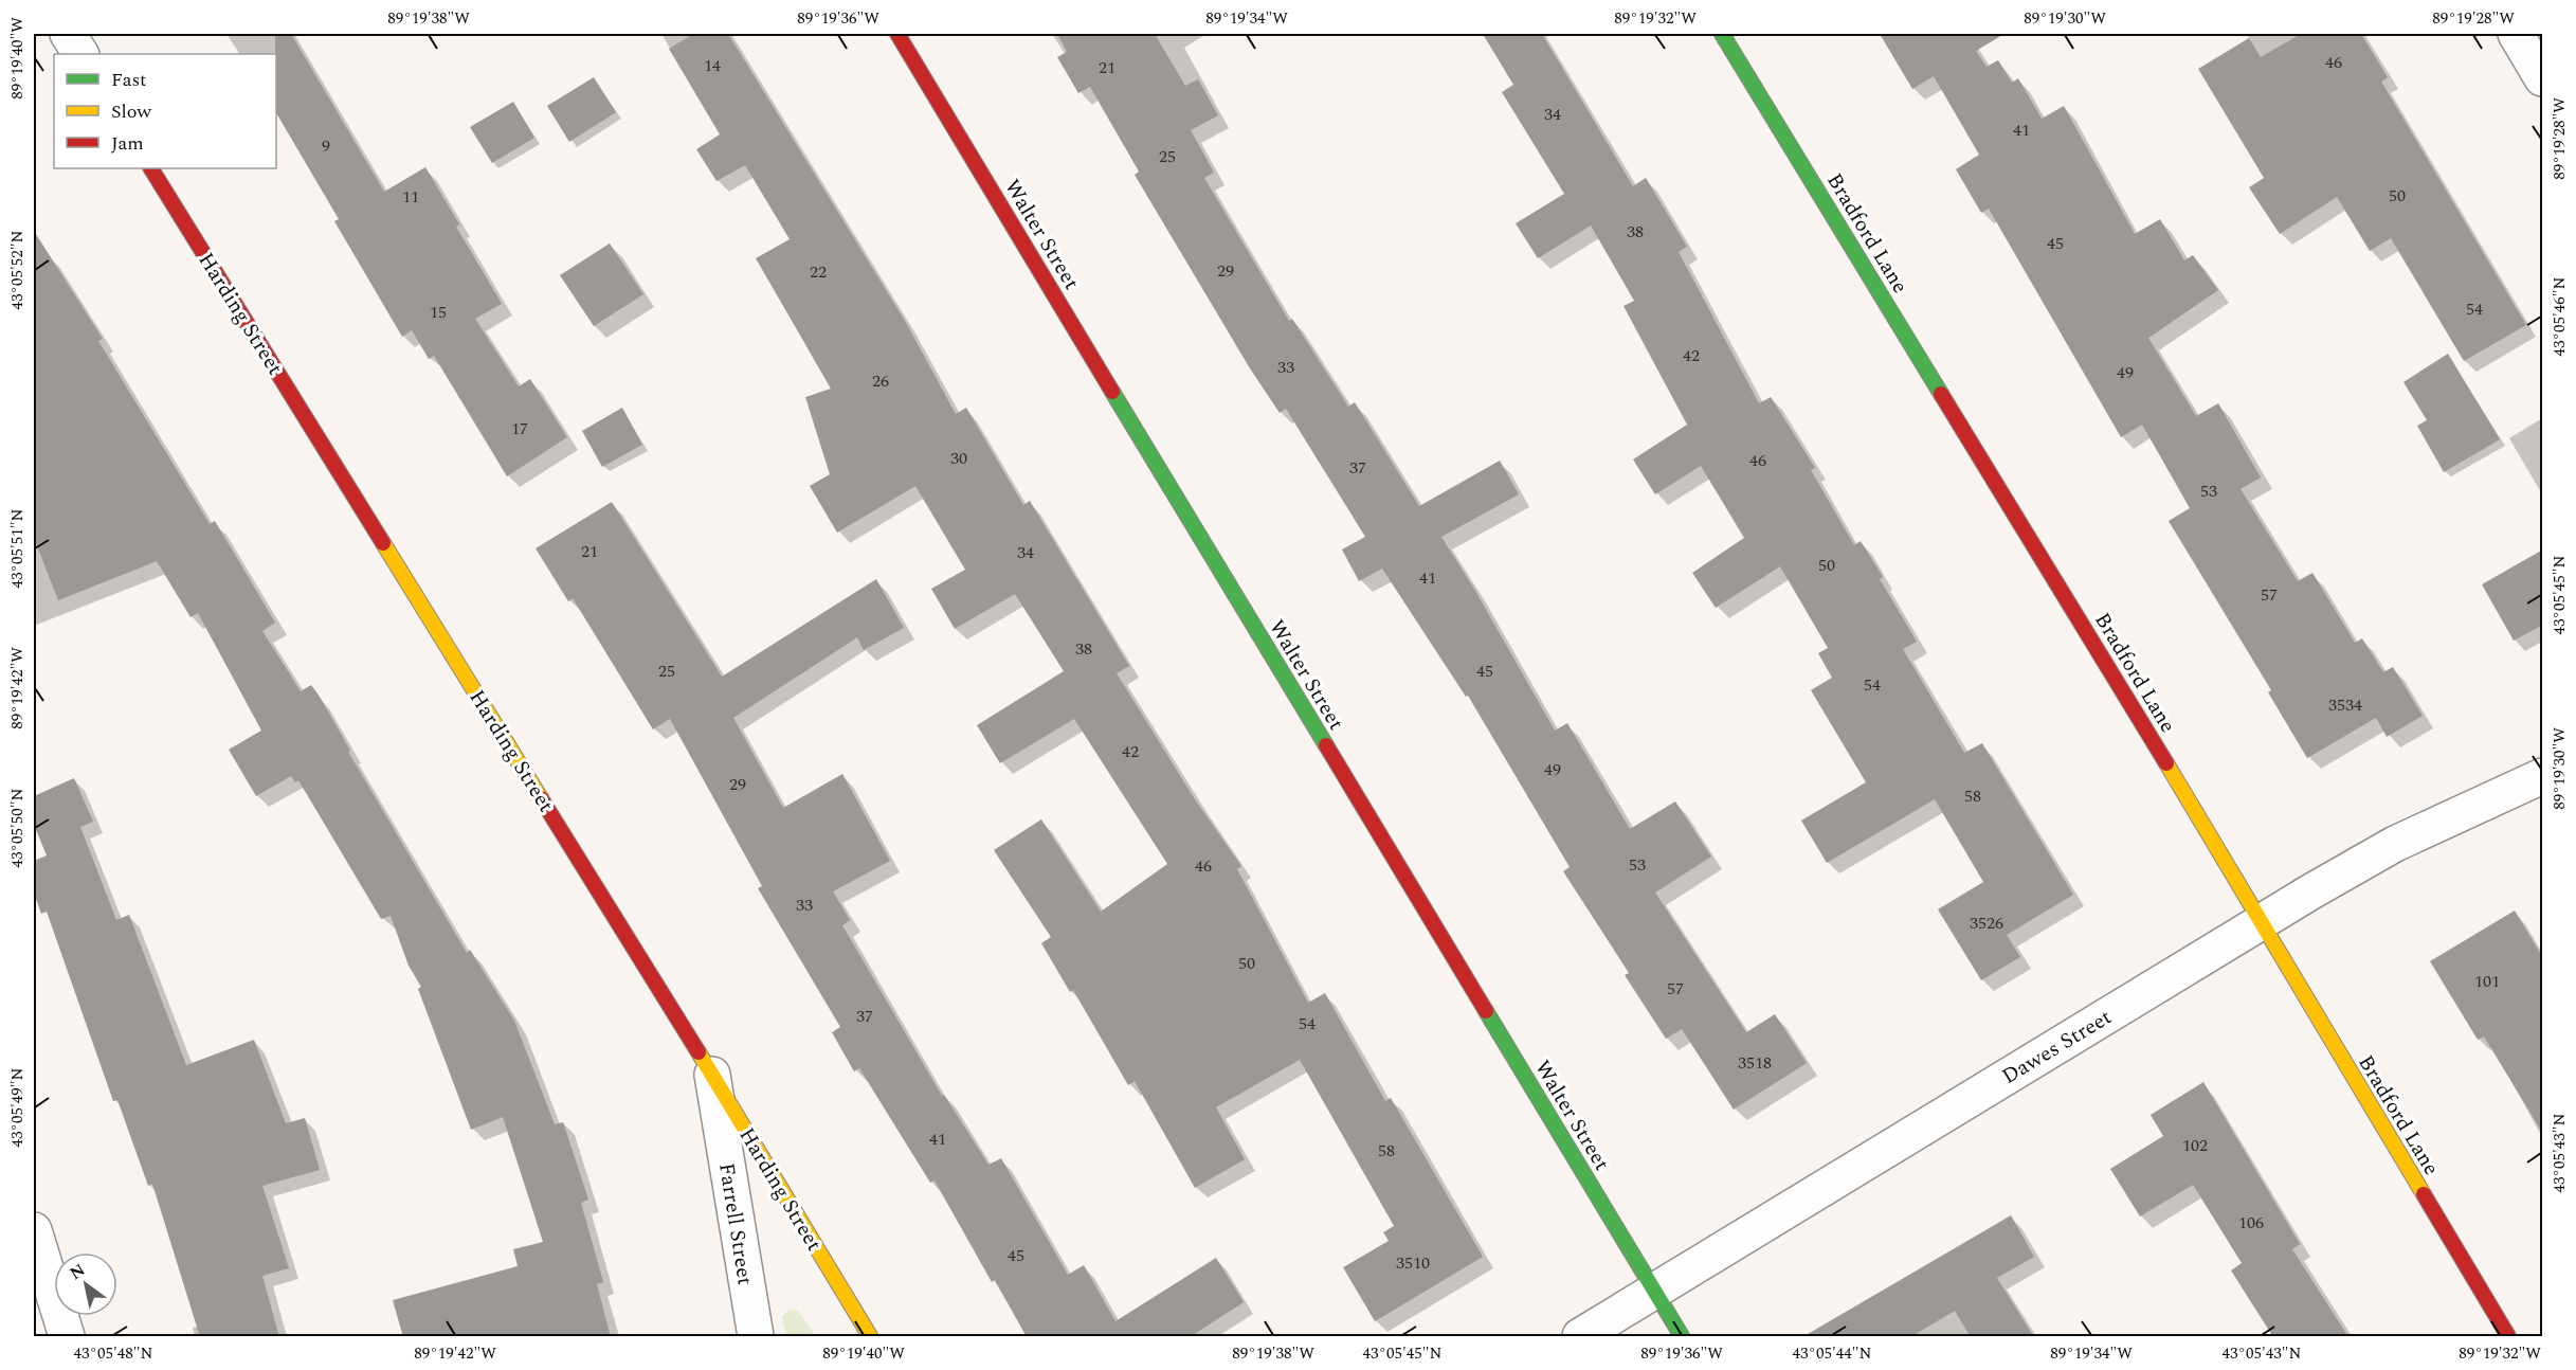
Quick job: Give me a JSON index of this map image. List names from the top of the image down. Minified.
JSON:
{"streets":{"street":["Bradford Lane","Walter Street","Harding Street","Dawes Street","Farrell Street"]},"crossings":[["Bradford Lane","Dawes Street"],["Walter Street","Dawes Street"],["Harding Street","Farrell Street"]],"house_numbers":["46","14","21","34","41","9","25","50","11","38","45","29","22","54","15","42","33","49","26","17","30","46","37","53","21","34","50","41","57","38","25","45","54","3534","42","49","29","58","53","46","33","3526","50","101","57","37","54","3518","41","102","58","106","45","3510"],"legend":["Fast","Slow","Jam"],"north":"top left","coordinates":["89°19'38\"W","89°19'36\"W","89°19'34\"W","89°19'32\"W","89°19'30\"W","89°19'28\"W","89°19'40\"W","43°05'52\"N","43°05'46\"N","43°05'51\"N","43°05'45\"N","89°19'42\"W","43°05'50\"N","43°05'49\"N","43°05'43\"N","43°05'48\"N","43°05'44\"N"]}
